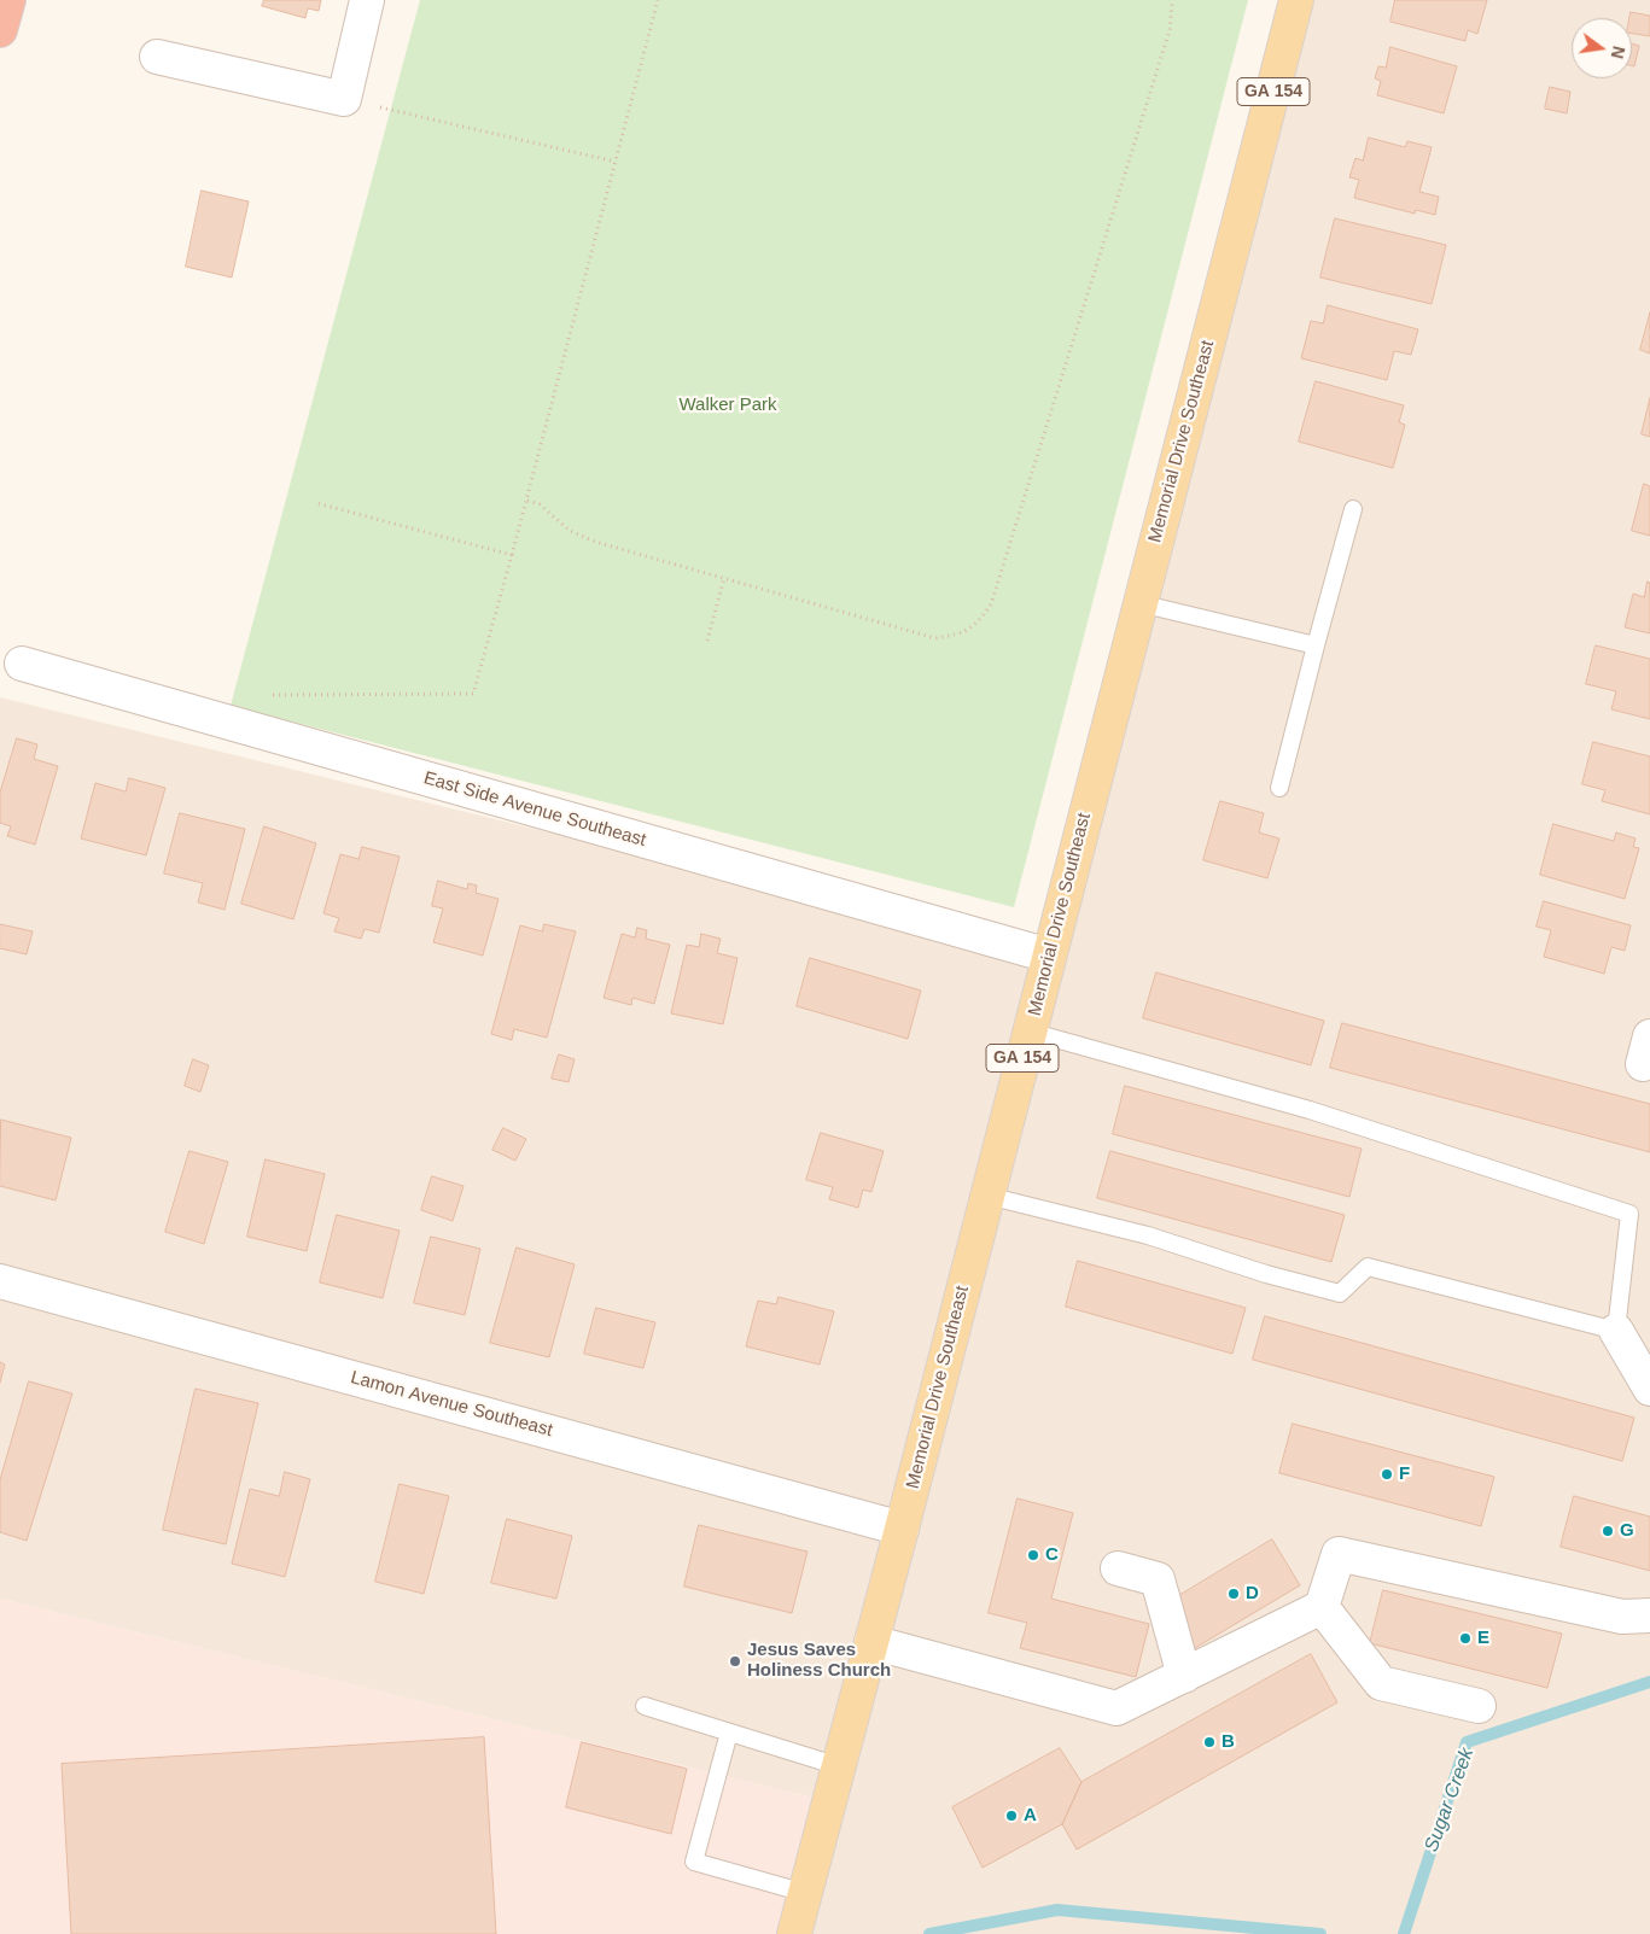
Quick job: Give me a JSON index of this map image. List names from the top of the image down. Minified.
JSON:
{"streets":{"main road":["GA 154","Memorial Drive Southeast"],"street":["East Side Avenue Southeast","Lamon Avenue Southeast"]},"crossings":[["Memorial Drive Southeast","East Side Avenue Southeast"],["Memorial Drive Southeast","Lamon Avenue Southeast"]],"water":["Sugar Creek"],"parks":["Walker Park"],"places":["F","G","C","D","E","Jesus Saves Holiness Church","B","A"],"north":"right"}
